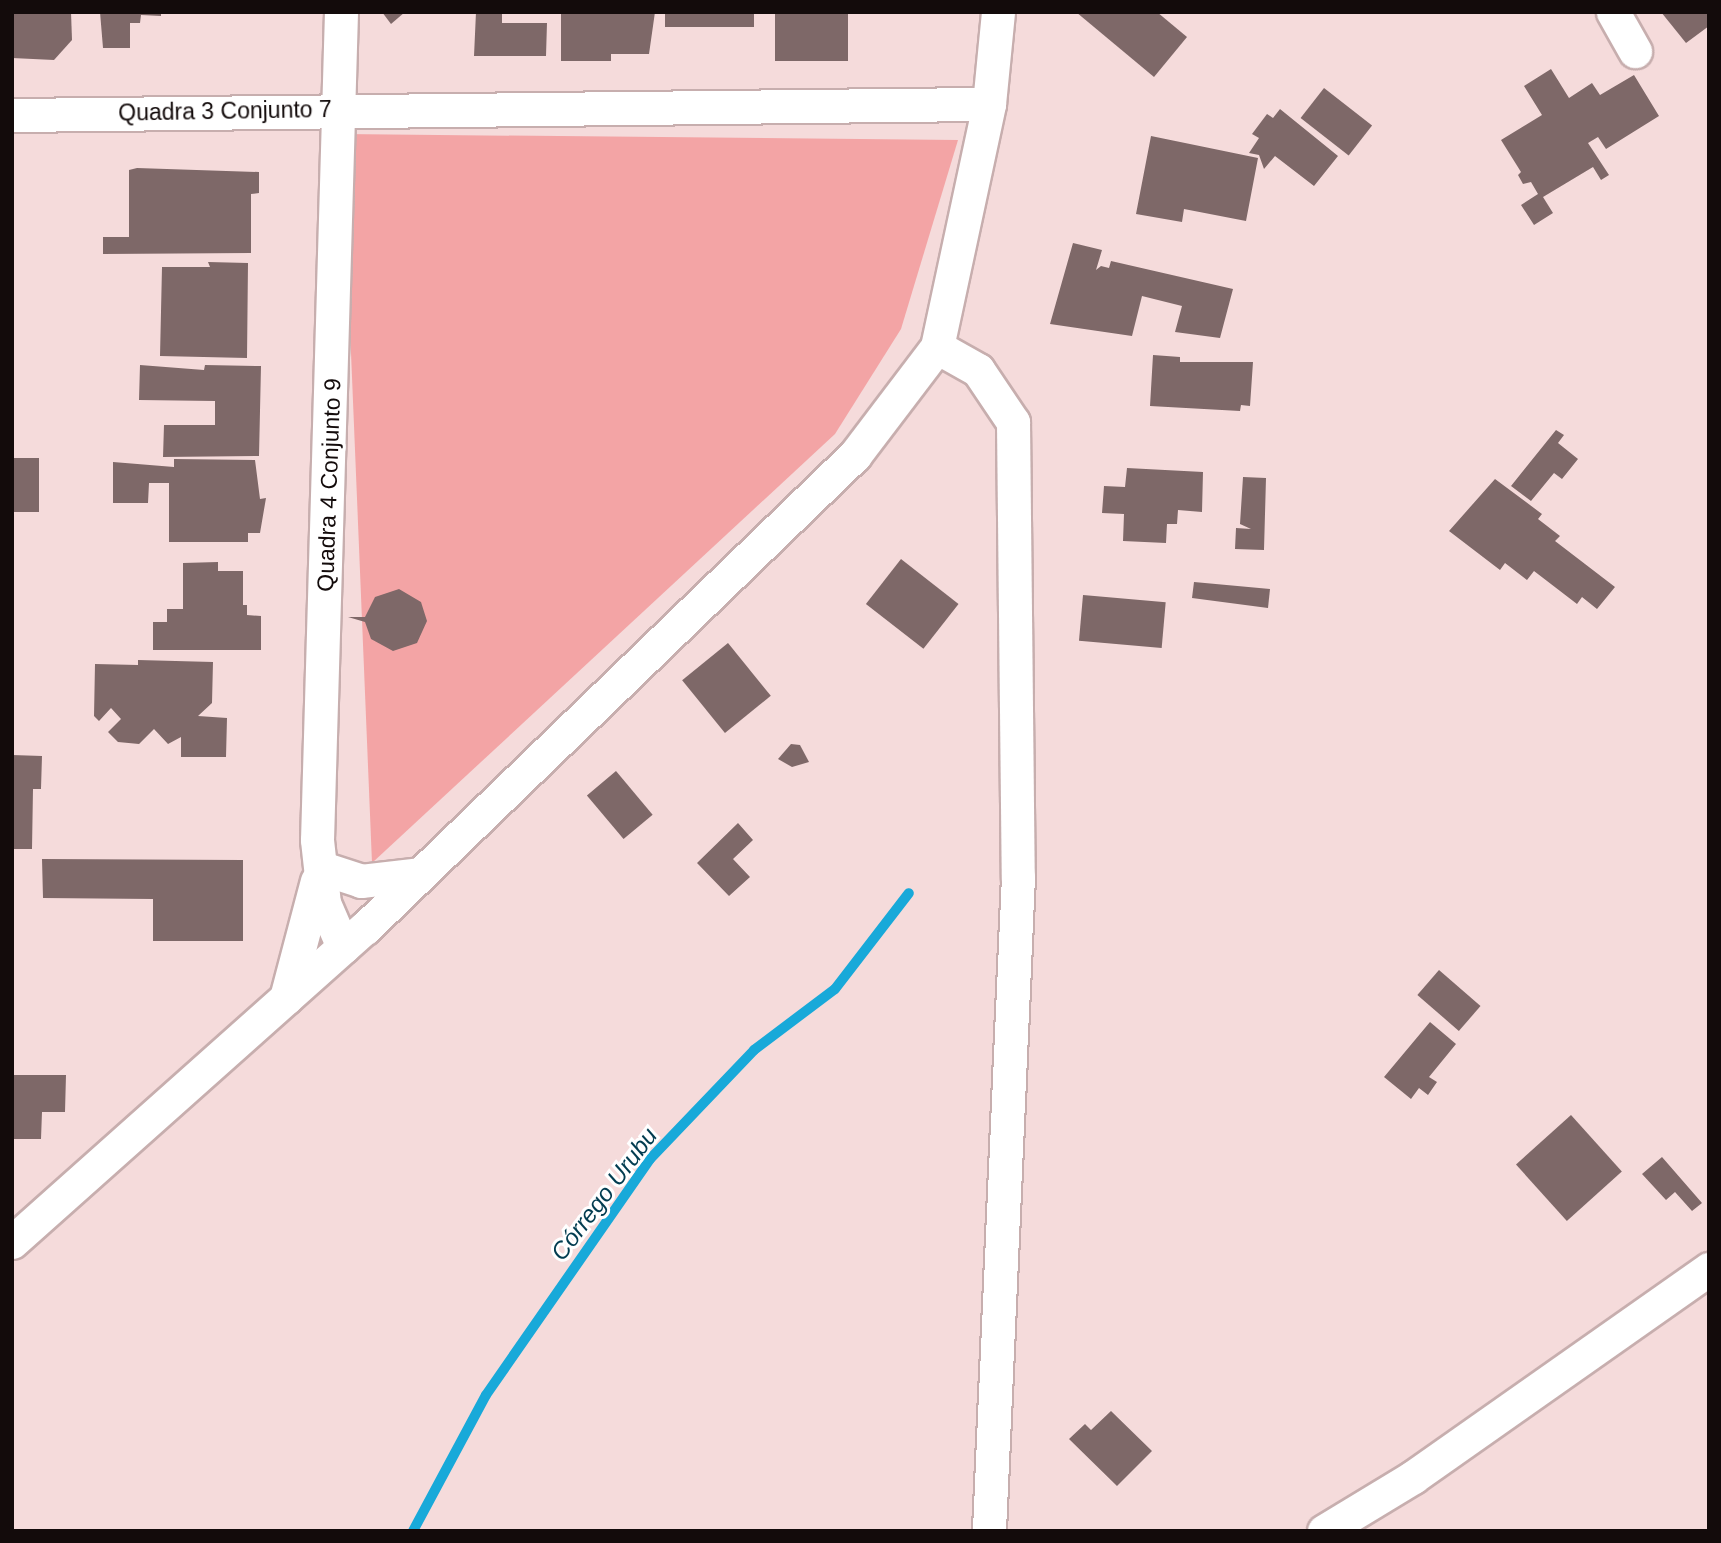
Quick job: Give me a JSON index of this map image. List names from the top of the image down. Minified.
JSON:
{"streets":{"street":["Quadra 3 Conjunto 7","Quadra 4 Conjunto 9"]},"crossings":[["Quadra 3 Conjunto 7","Quadra 4 Conjunto 9"]],"water":["Córrego Urubu"]}
